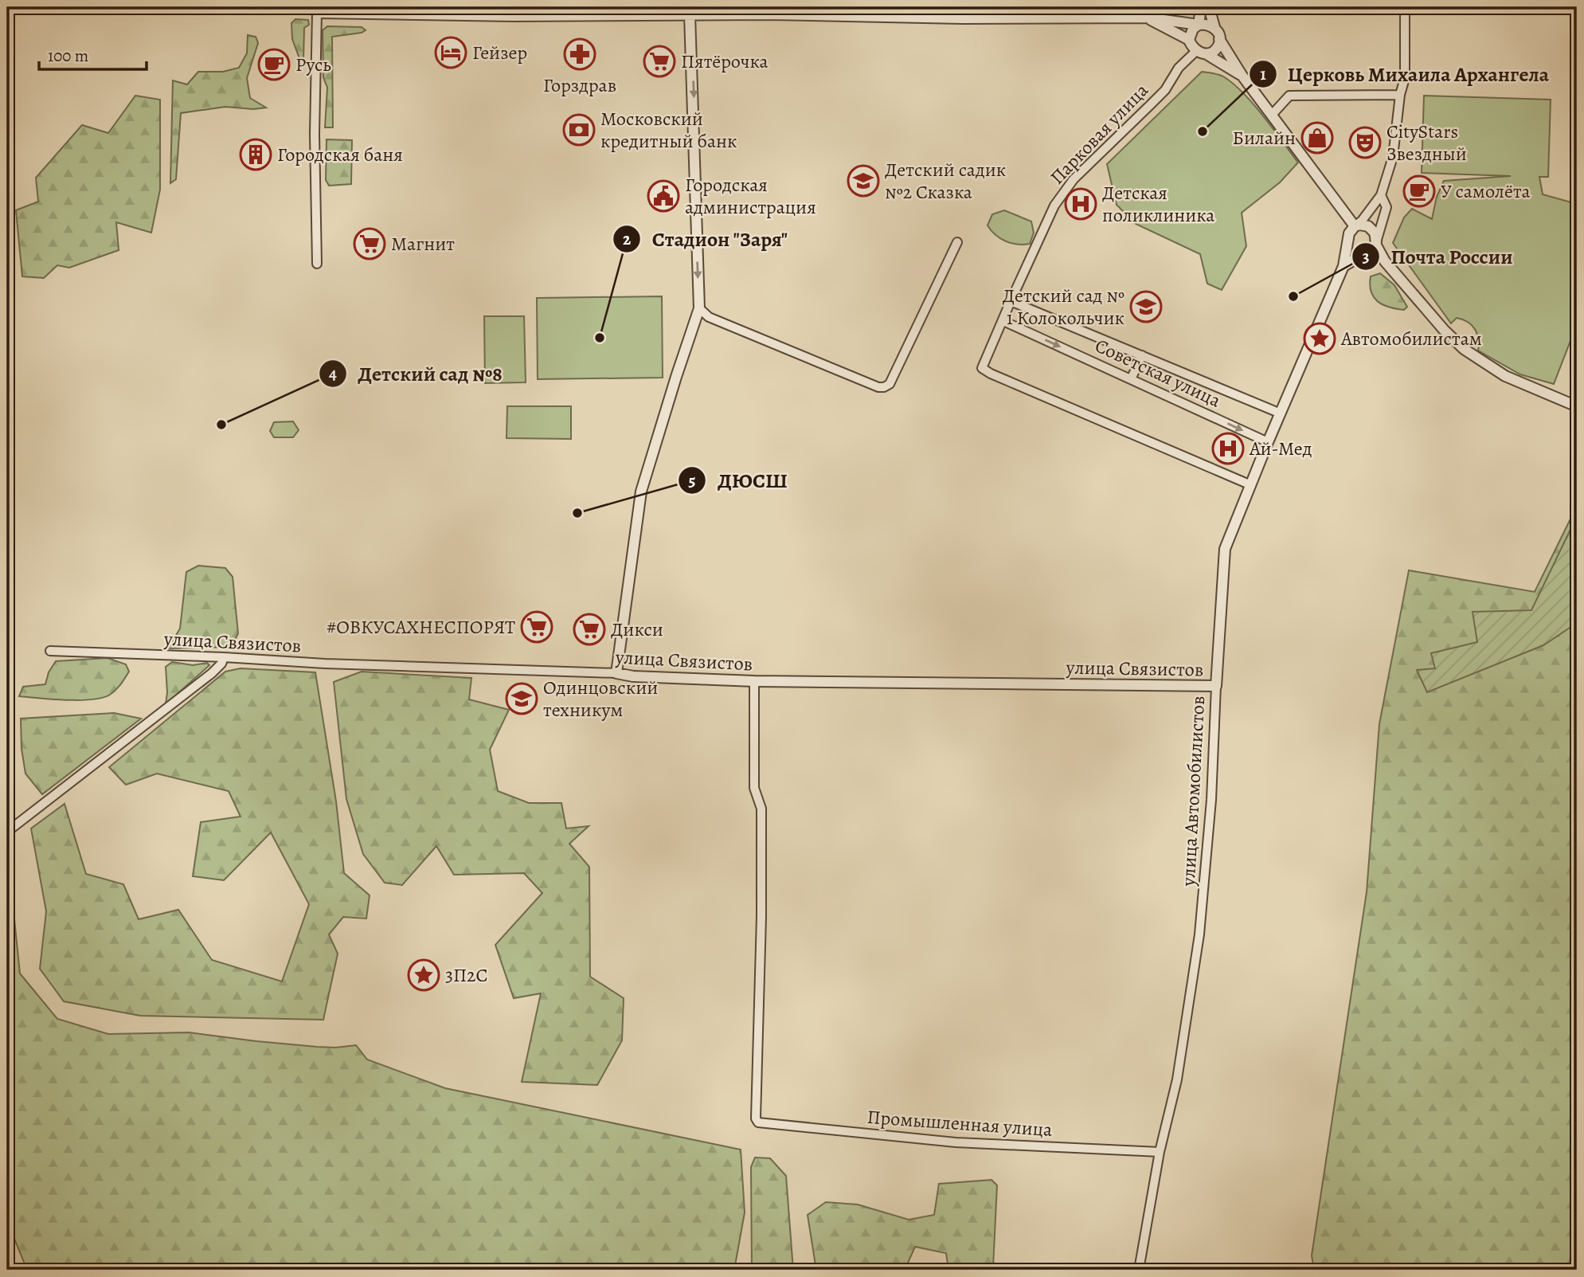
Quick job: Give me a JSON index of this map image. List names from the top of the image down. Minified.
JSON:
{"streets":{"street":["Парковая улица","Советская улица","улица Связистов","улица Автомобилистов","Промышленная улица"]},"crossings":[["Парковая улица","Советская улица"],["Парковая улица","улица Автомобилистов"],["Советская улица","улица Автомобилистов"],["улица Связистов","улица Автомобилистов"],["улица Связистов","Промышленная улица"],["улица Автомобилистов","Промышленная улица"]],"places":{"hotel":["Гейзер"],"pharmacy":["Горздрав"],"supermarket":["Пятёрочка","Магнит","#ОВКУСАХНЕСПОРЯТ","Дикси"],"cafe":["Русь","У самолёта"],"bank":["Московский кредитный банк"],"other":["Церковь Михаила Архангела","Почта России","Стадион \"Заря\"","Детский сад №8","ДЮСШ"],"shop":["Билайн"],"theatre":["CityStars Звездный"],"building":["Городская баня"],"school or university":["Детский садик №2 Сказка","Детский сад № 1 Колокольчик","Одинцовский техникум"],"public building":["Городская администрация"],"hospital":["Детская поликлиника","Ай-Мед"],"place":["Автомобилистам","3П2С"]},"scale_bar":"100 m"}
